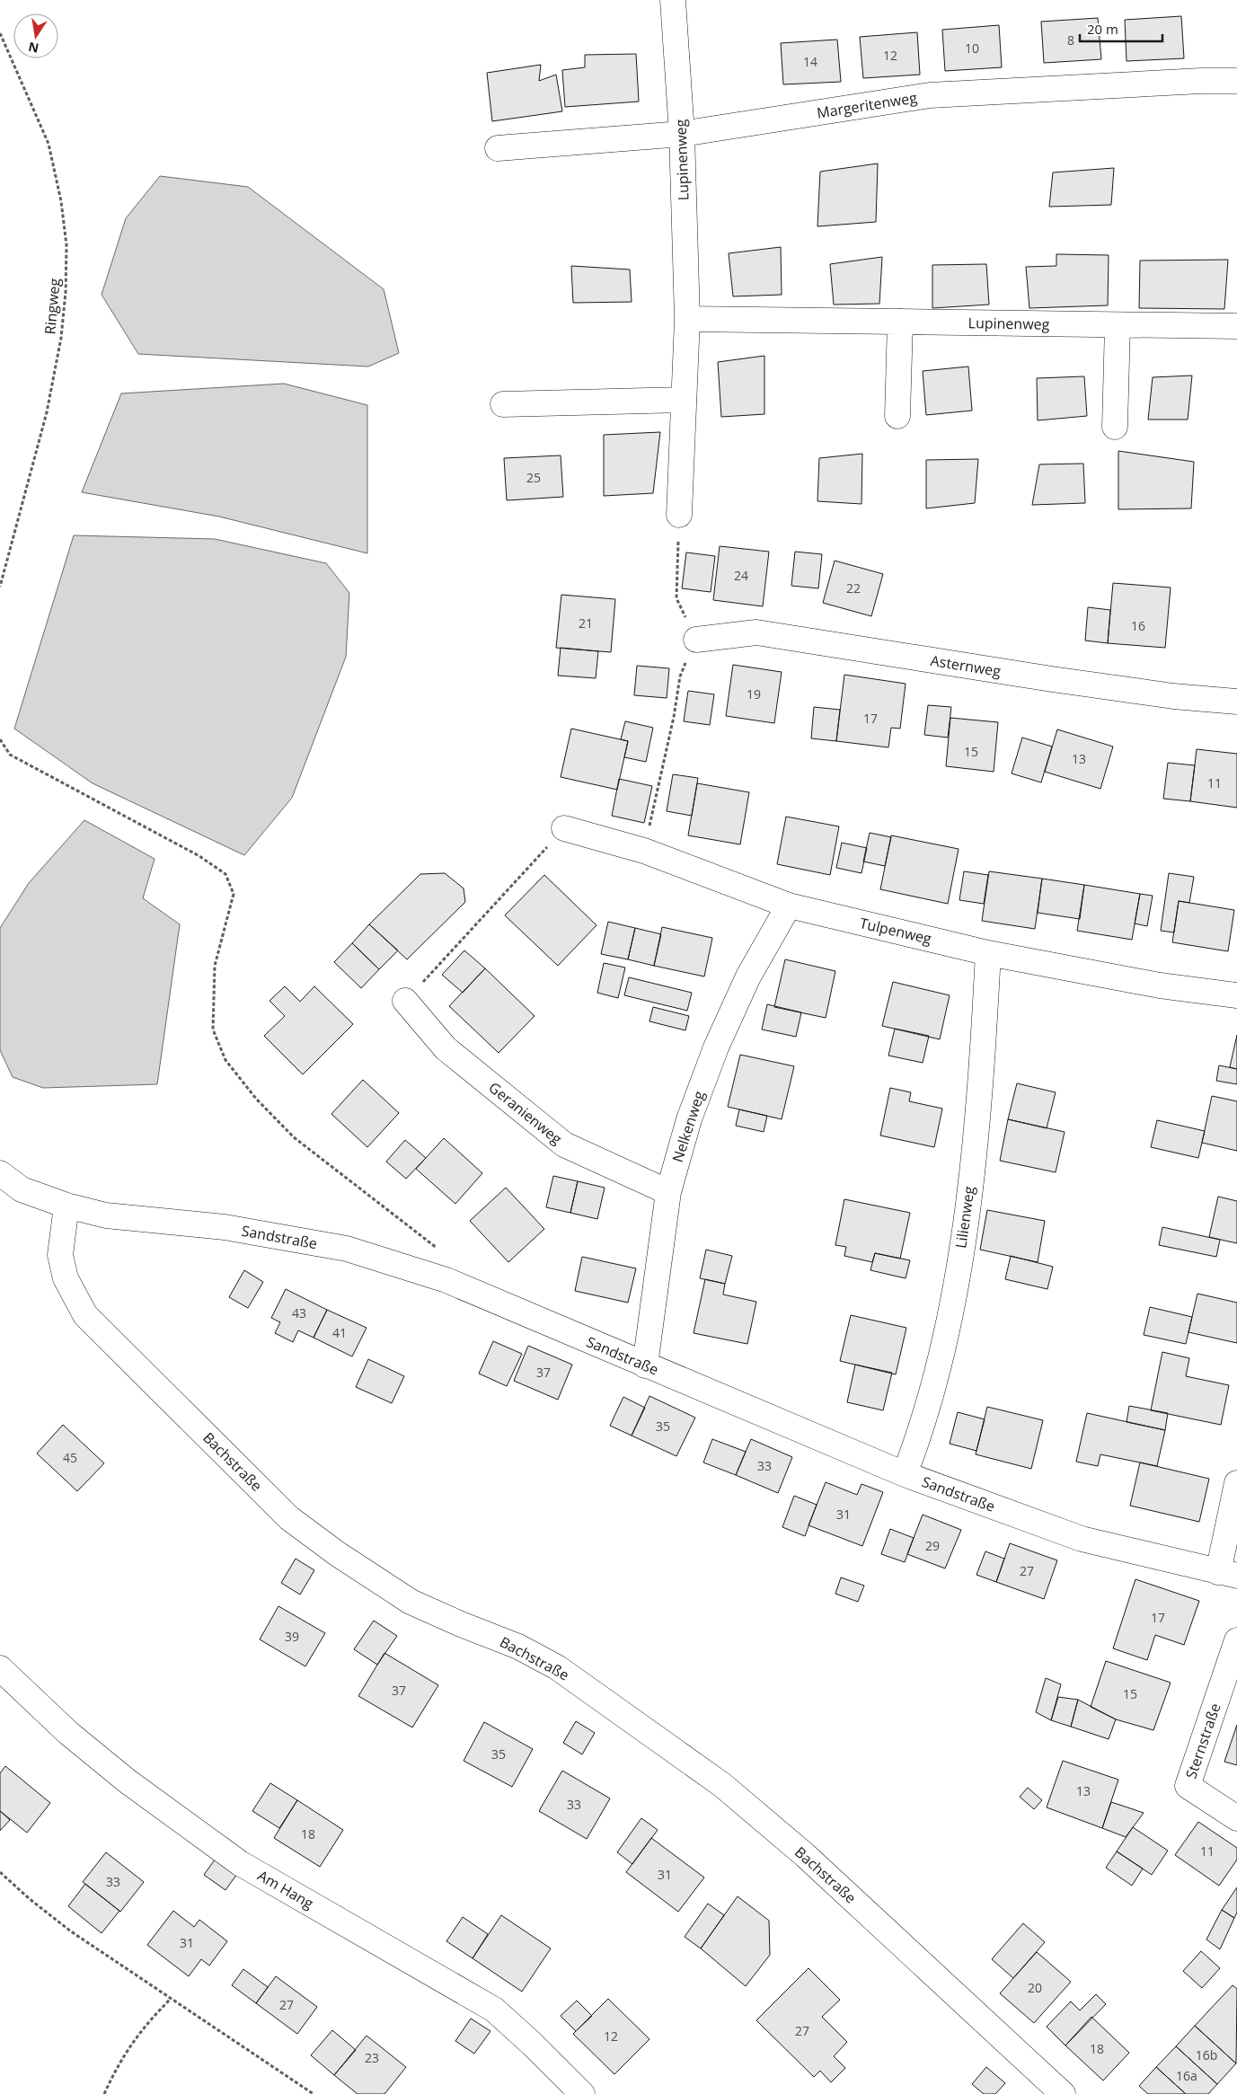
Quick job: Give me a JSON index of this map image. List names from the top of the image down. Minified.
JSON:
{"streets":{"street":["Margeritenweg","Lupinenweg","Asternweg","Tulpenweg","Geranienweg","Nelkenweg","Lilienweg","Sandstraße","Bachstraße","Sternstraße","Am Hang"],"path":["Ringweg"]},"crossings":[["Margeritenweg","Lupinenweg"],["Tulpenweg","Nelkenweg"],["Tulpenweg","Lilienweg"],["Geranienweg","Nelkenweg"],["Nelkenweg","Sandstraße"],["Lilienweg","Sandstraße"],["Sandstraße","Bachstraße"]],"house_numbers":["8","10","12","14","25","24","22","21","16","19","17","15","13","11","43","41","37","35","45","33","31","29","27","17","39","37","15","35","13","33","18","11","31","33","31","20","27","27","12","18","16b","23","16a"],"scale_bar":"20 m","north":"bottom"}
